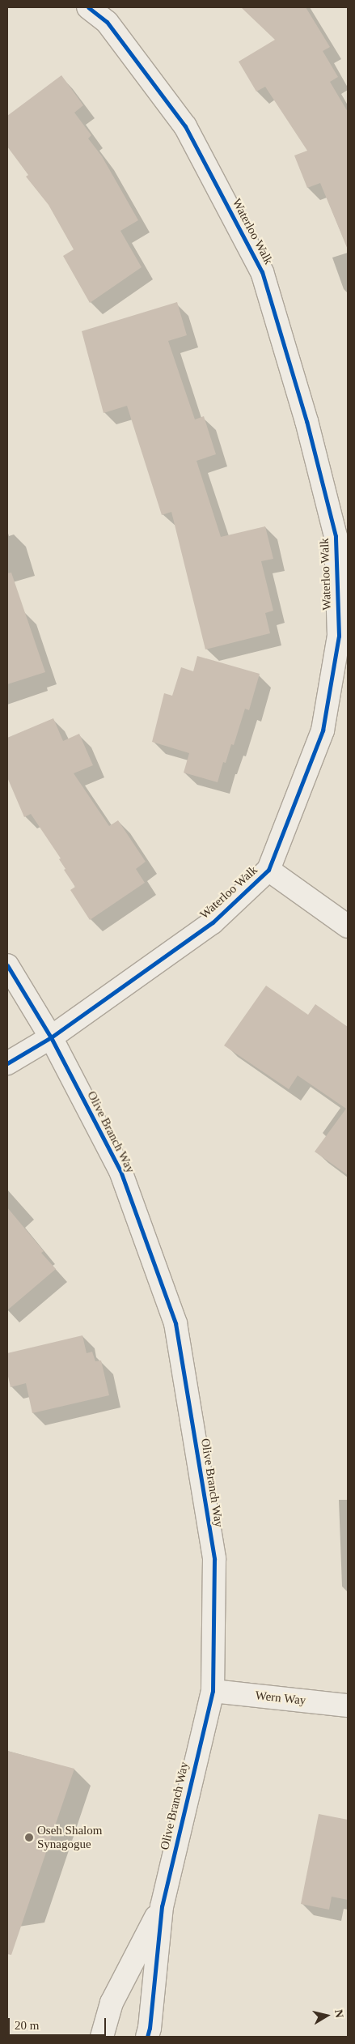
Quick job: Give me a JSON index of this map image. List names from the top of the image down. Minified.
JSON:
{"streets":{"street":["Waterloo Walk","Olive Branch Way","Wern Way"]},"crossings":[["Waterloo Walk","Olive Branch Way"],["Olive Branch Way","Wern Way"]],"places":["Oseh Shalom Synagogue"],"scale_bar":"20 m","north":"right"}
